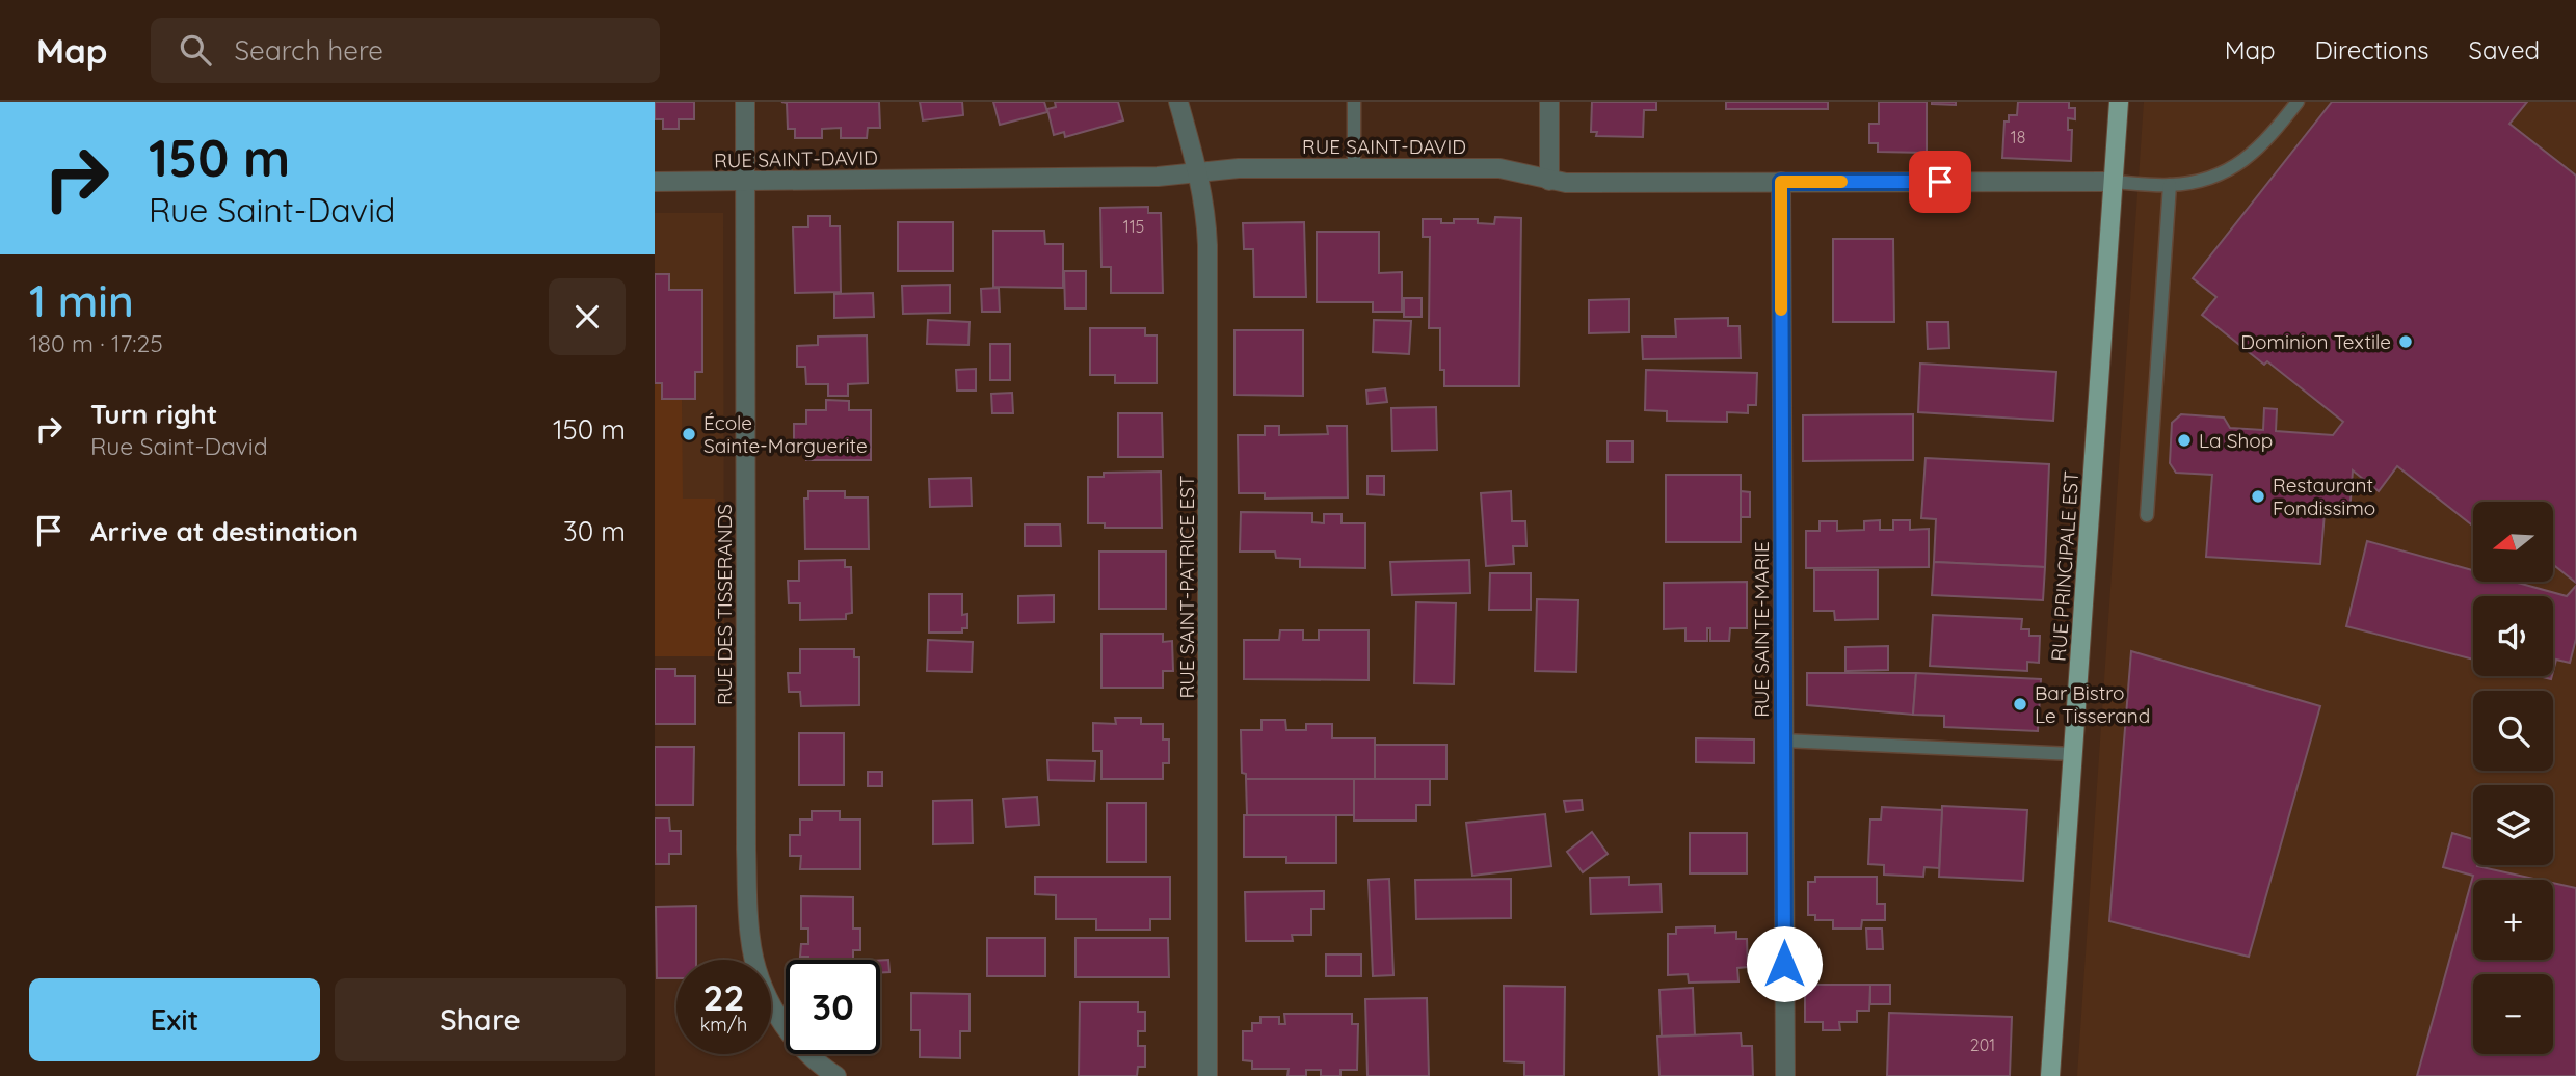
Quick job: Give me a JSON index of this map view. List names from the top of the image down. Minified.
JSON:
{"streets":{"main road":["RUE PRINCIPALE EST"],"street":["RUE SAINT-DAVID","RUE SAINT-PATRICE EST","RUE DES TISSERANDS","RUE SAINTE-MARIE"]},"crossings":[["RUE SAINT-DAVID","RUE PRINCIPALE EST"],["RUE SAINT-DAVID","RUE SAINT-PATRICE EST"],["RUE SAINT-DAVID","RUE DES TISSERANDS"],["RUE SAINT-DAVID","RUE SAINTE-MARIE"]],"places":["Dominion Textile","École Sainte-Marguerite","La Shop","Restaurant Fondissimo","Bar Bistro Le Tisserand"],"house_numbers":["18","115","201"],"north":"left","page":{"header":"Map","search":"Search here","nav":["Map","Directions","Saved"],"turn":["150 m","Rue Saint-David"],"heading":["1 min","180 m · 17:25"],"list":[{"name":"Turn right","note":"Rue Saint-David","value":"150 m"},{"name":"Arrive at destination","value":"30 m"}],"map_buttons":["+","−"],"speed":"22 km/h","limit":"30","buttons":["Exit","Share"]}}
